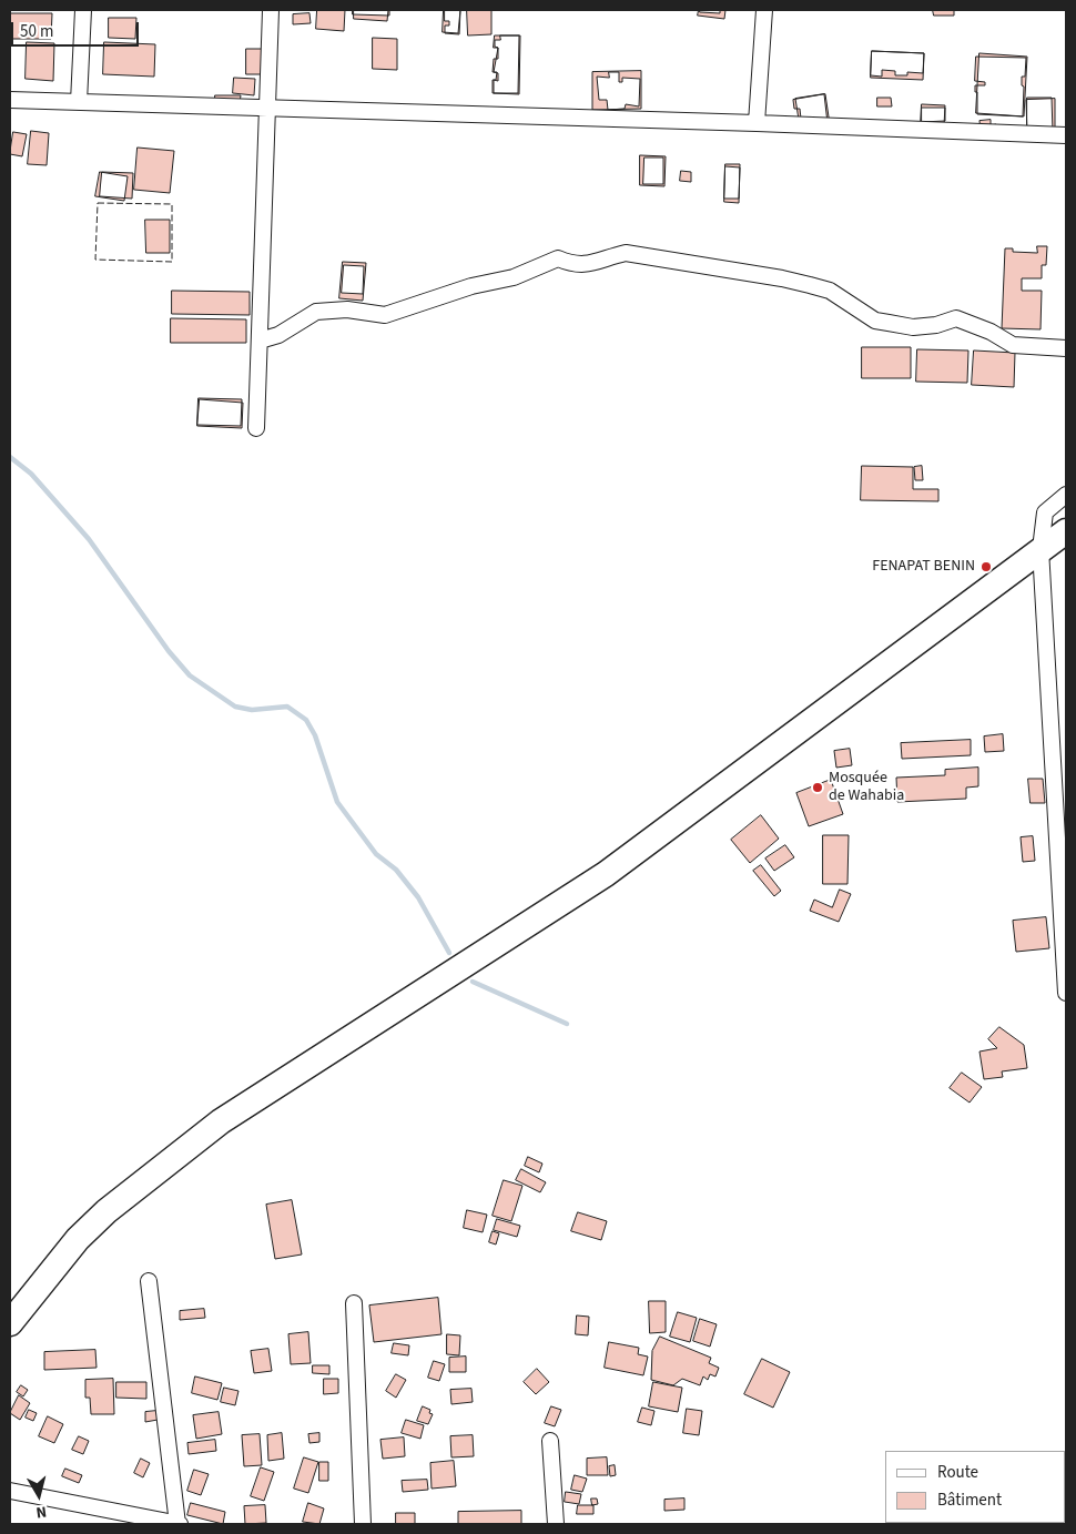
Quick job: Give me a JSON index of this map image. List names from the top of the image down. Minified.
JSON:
{"places":["FENAPAT BENIN","Mosquée de Wahabia"],"legend":["Route","Bâtiment"],"scale_bar":"50 m","north":"bottom"}
